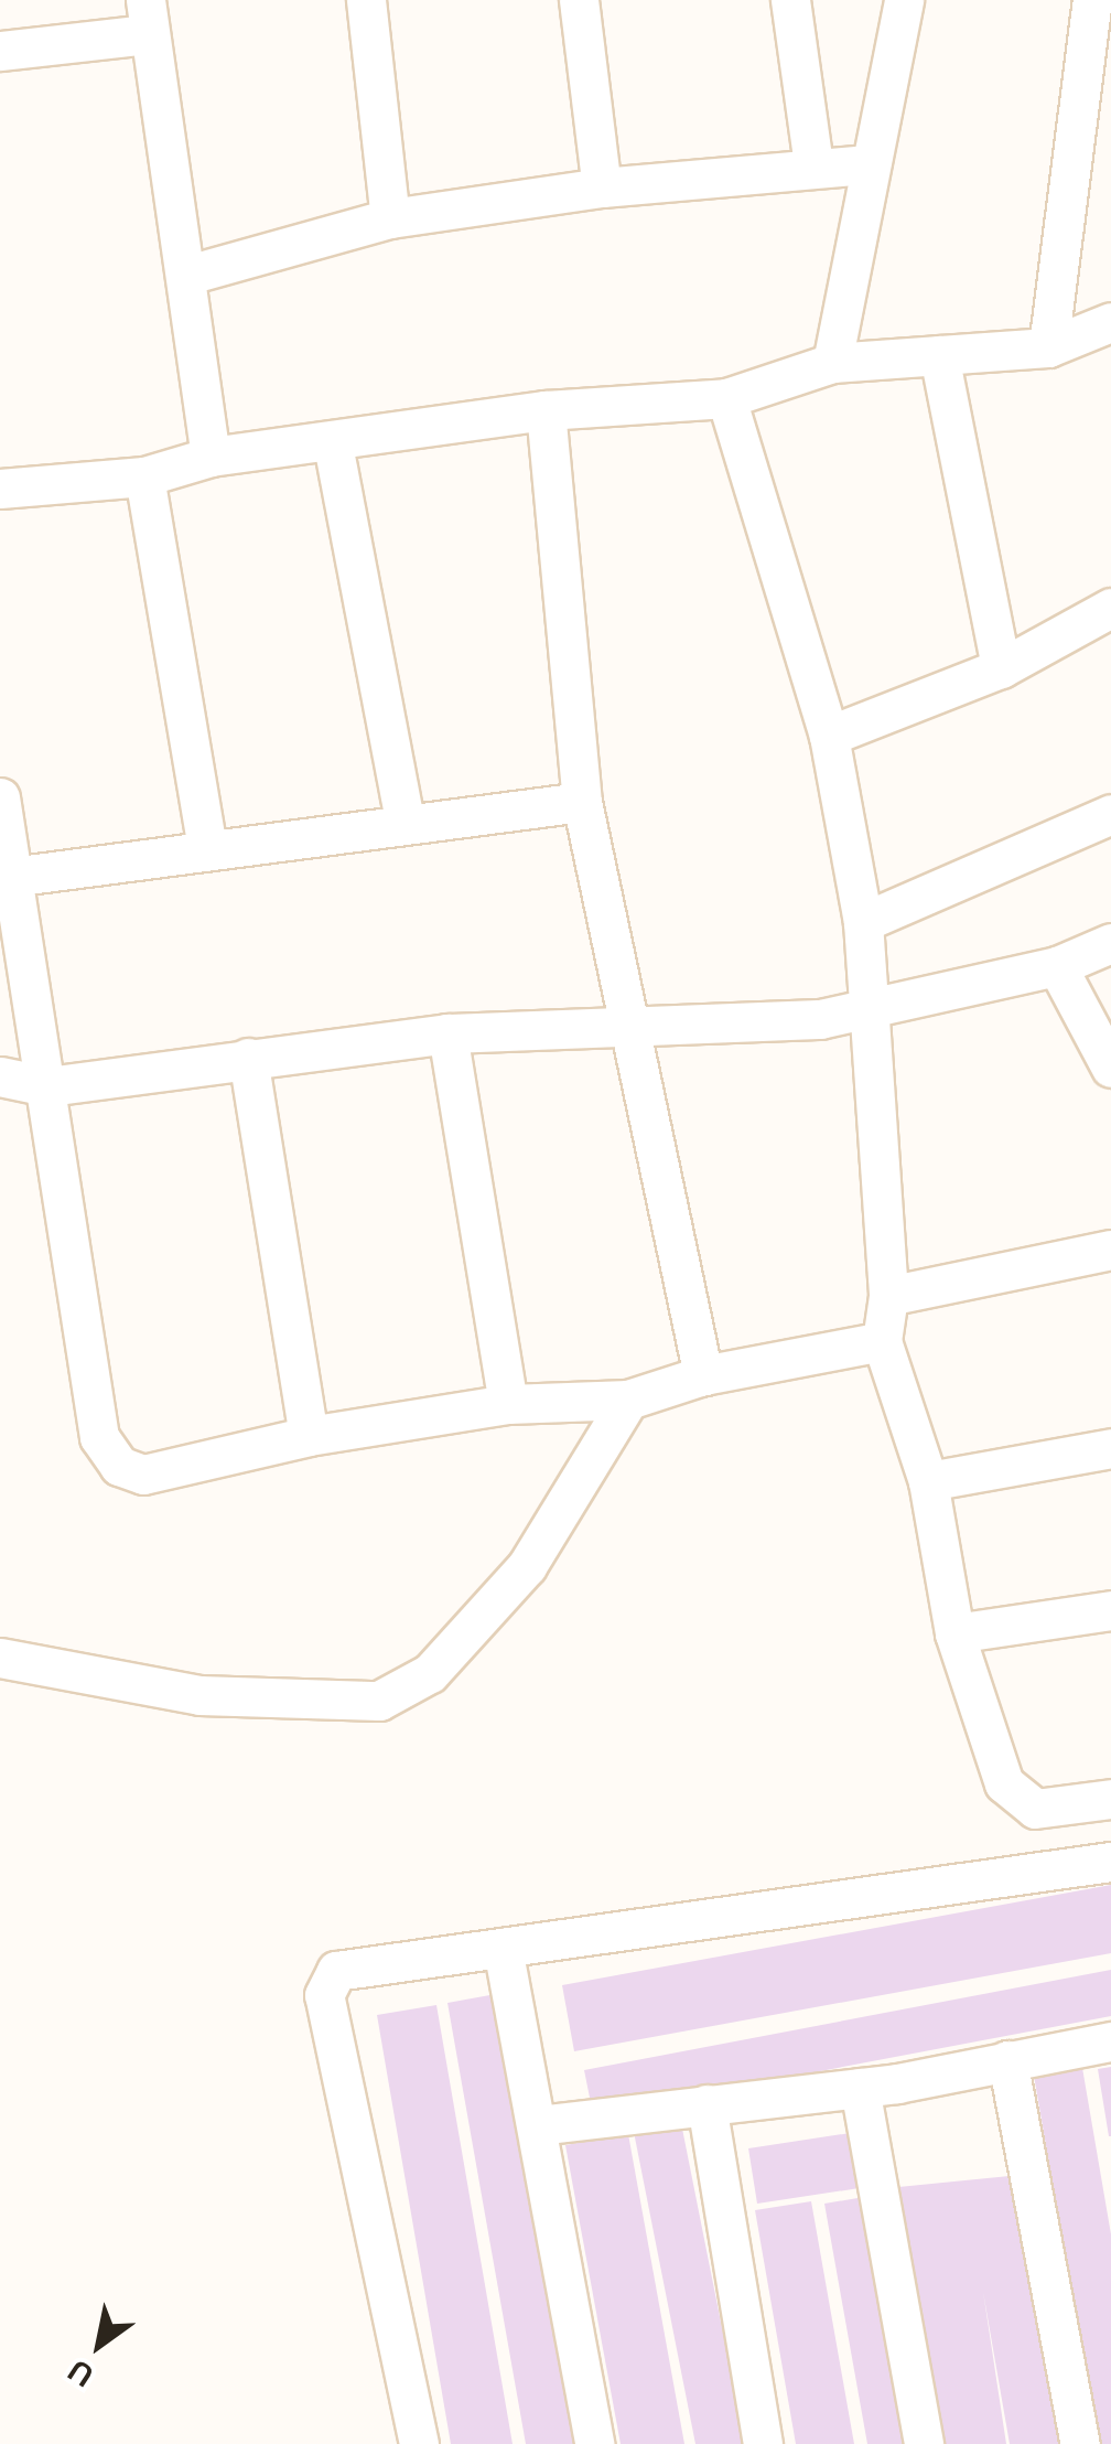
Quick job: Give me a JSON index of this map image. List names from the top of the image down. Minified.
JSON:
{"north":"bottom left"}
